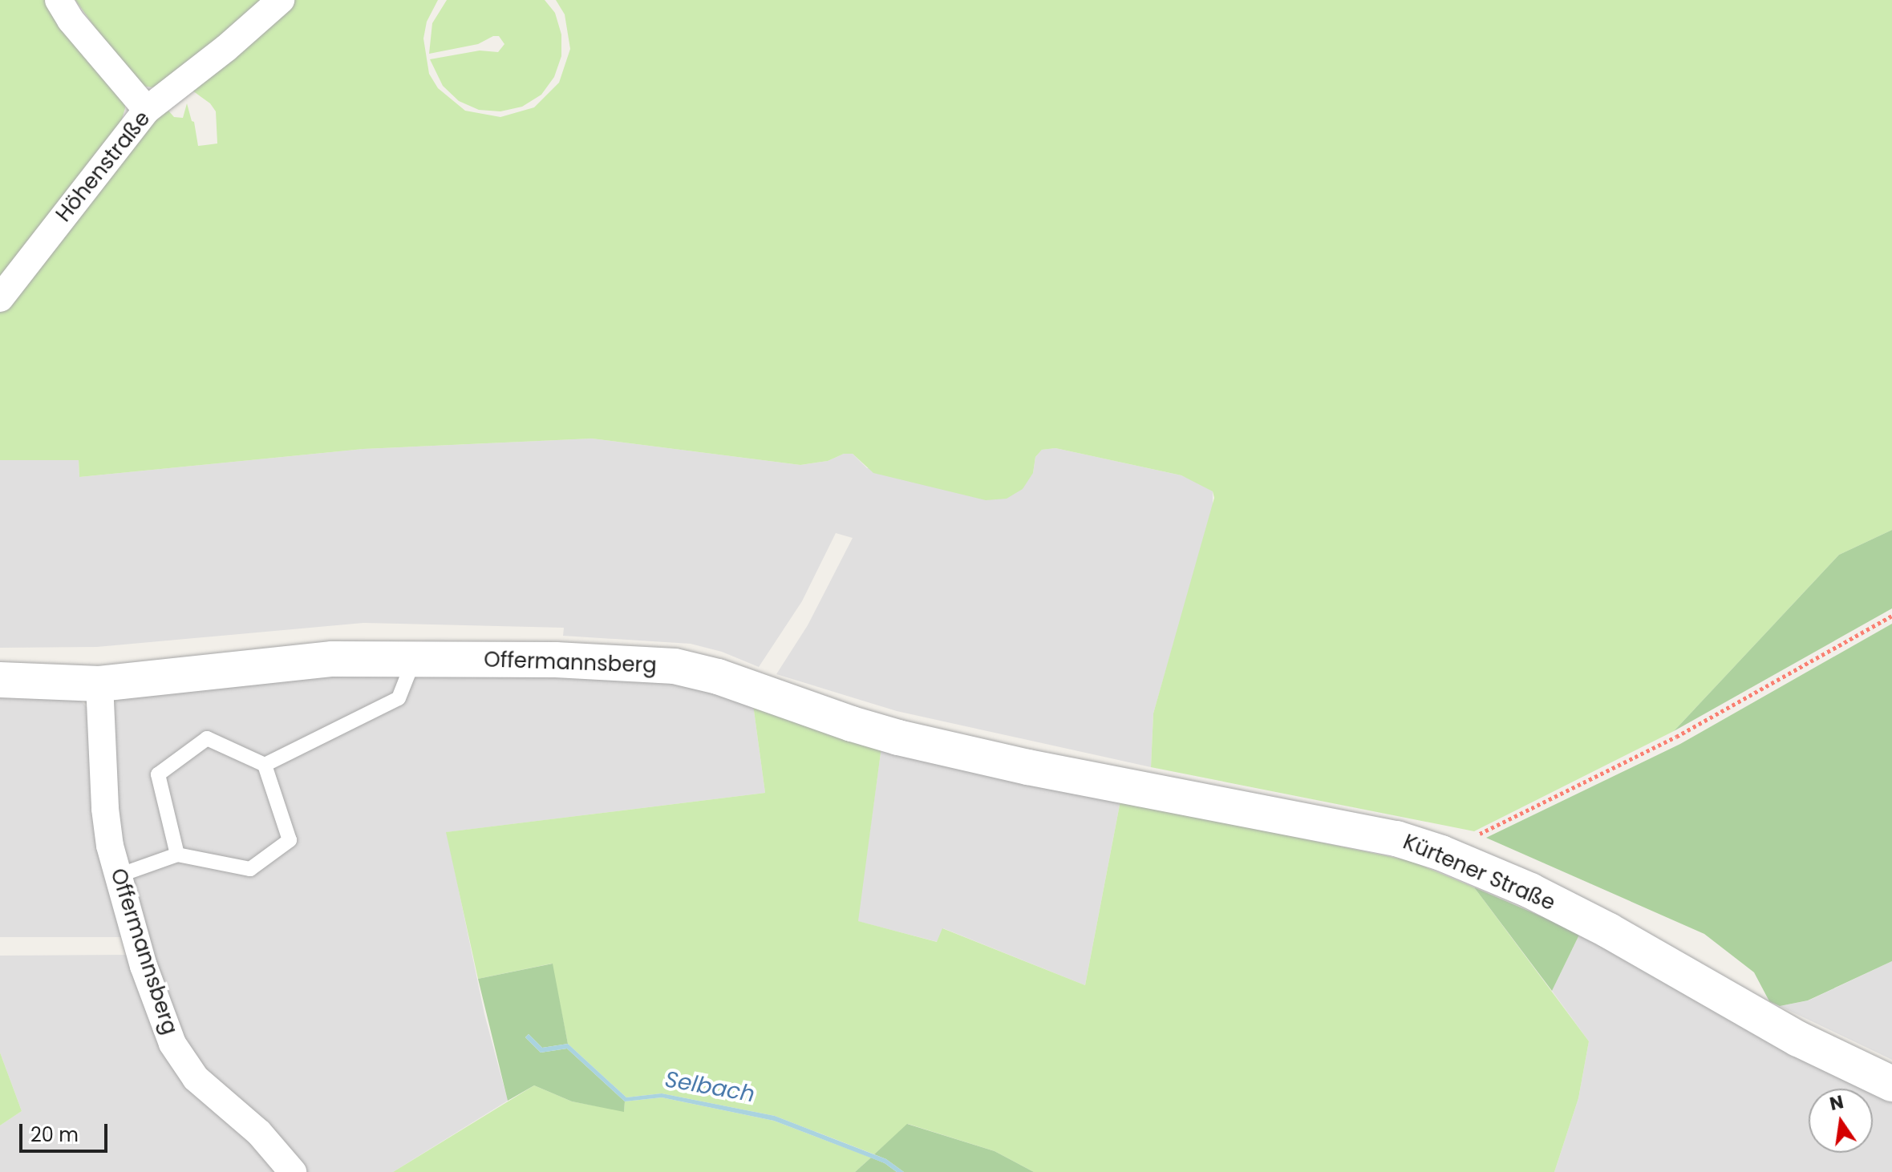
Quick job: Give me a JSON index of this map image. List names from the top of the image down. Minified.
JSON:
{"streets":{"street":["Höhenstraße","Offermannsberg","Kürtener Straße"]},"crossings":[["Offermannsberg","Kürtener Straße"]],"water":["Selbach"],"scale_bar":"20 m","north":"top"}
